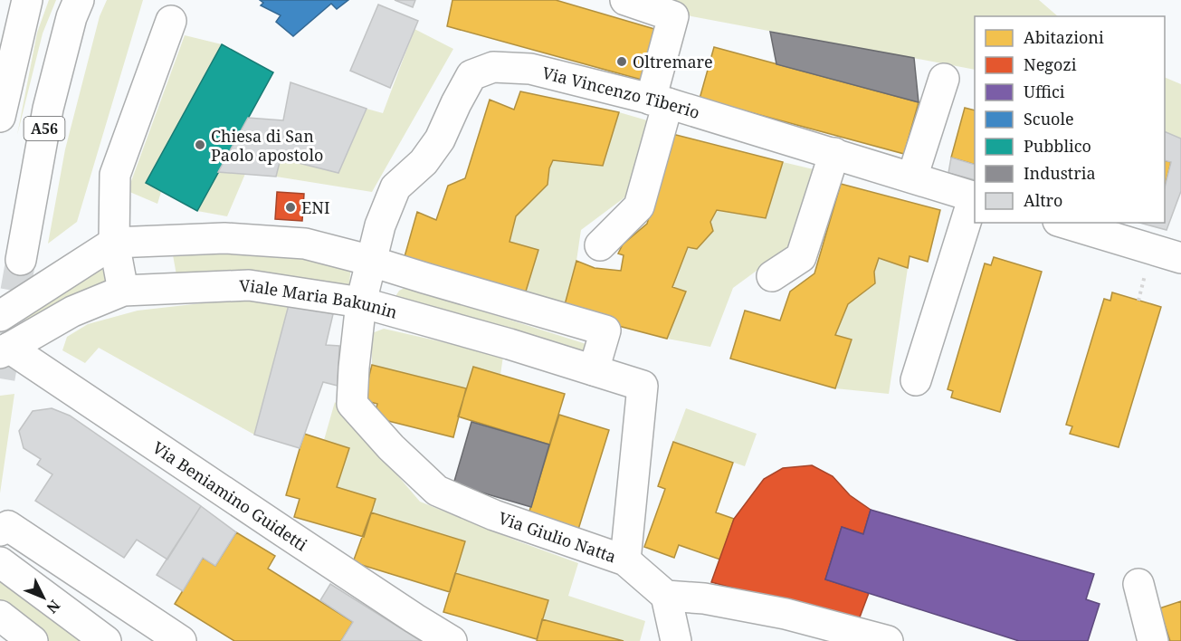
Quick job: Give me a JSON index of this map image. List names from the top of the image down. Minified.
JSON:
{"streets":{"main road":["Via Vincenzo Tiberio","A56","Viale Maria Bakunin","Via Beniamino Guidetti","Via Giulio Natta"]},"crossings":[["Via Vincenzo Tiberio","Viale Maria Bakunin"],["Via Vincenzo Tiberio","Via Giulio Natta"],["Viale Maria Bakunin","Via Beniamino Guidetti"],["Viale Maria Bakunin","Via Giulio Natta"]],"places":["Oltremare","Chiesa di San Paolo apostolo","ENI"],"legend":["Abitazioni","Negozi","Uffici","Scuole","Pubblico","Industria","Altro"],"north":"bottom right"}
